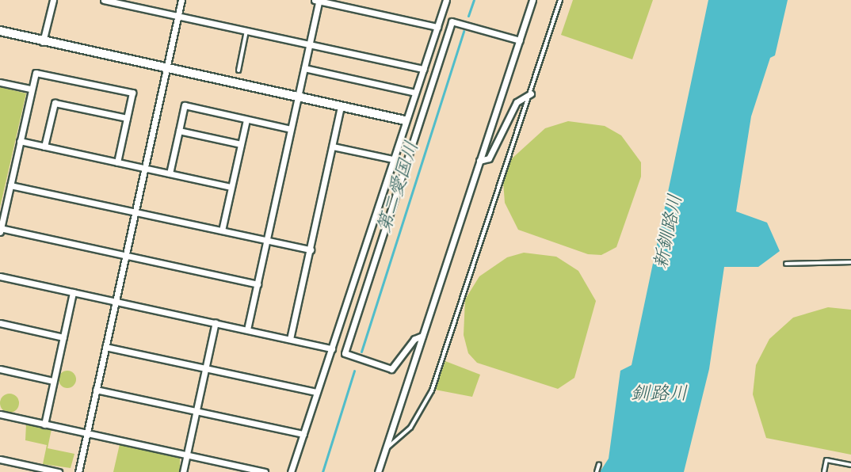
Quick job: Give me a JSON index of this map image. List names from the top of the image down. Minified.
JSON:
{"water":["第二愛国川","新釧路川","釧路川"]}
